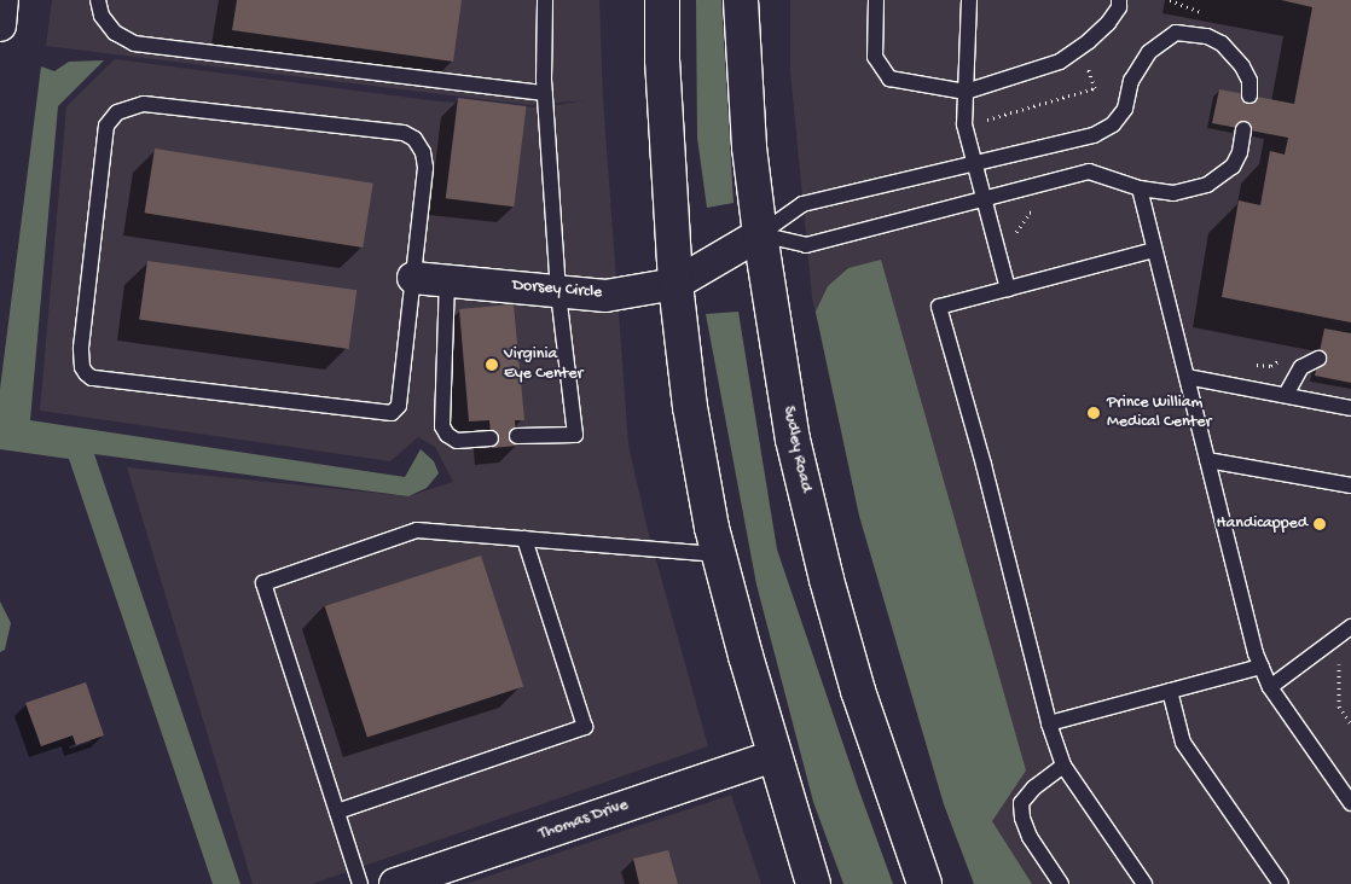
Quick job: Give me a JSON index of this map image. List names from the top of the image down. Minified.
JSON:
{"streets":{"main road":["Sudley Road"],"street":["Dorsey Circle","Thomas Drive"]},"crossings":[["Dorsey Circle","Sudley Road"]],"places":["Virginia Eye Center","Prince William Medical Center","Handicapped"]}
